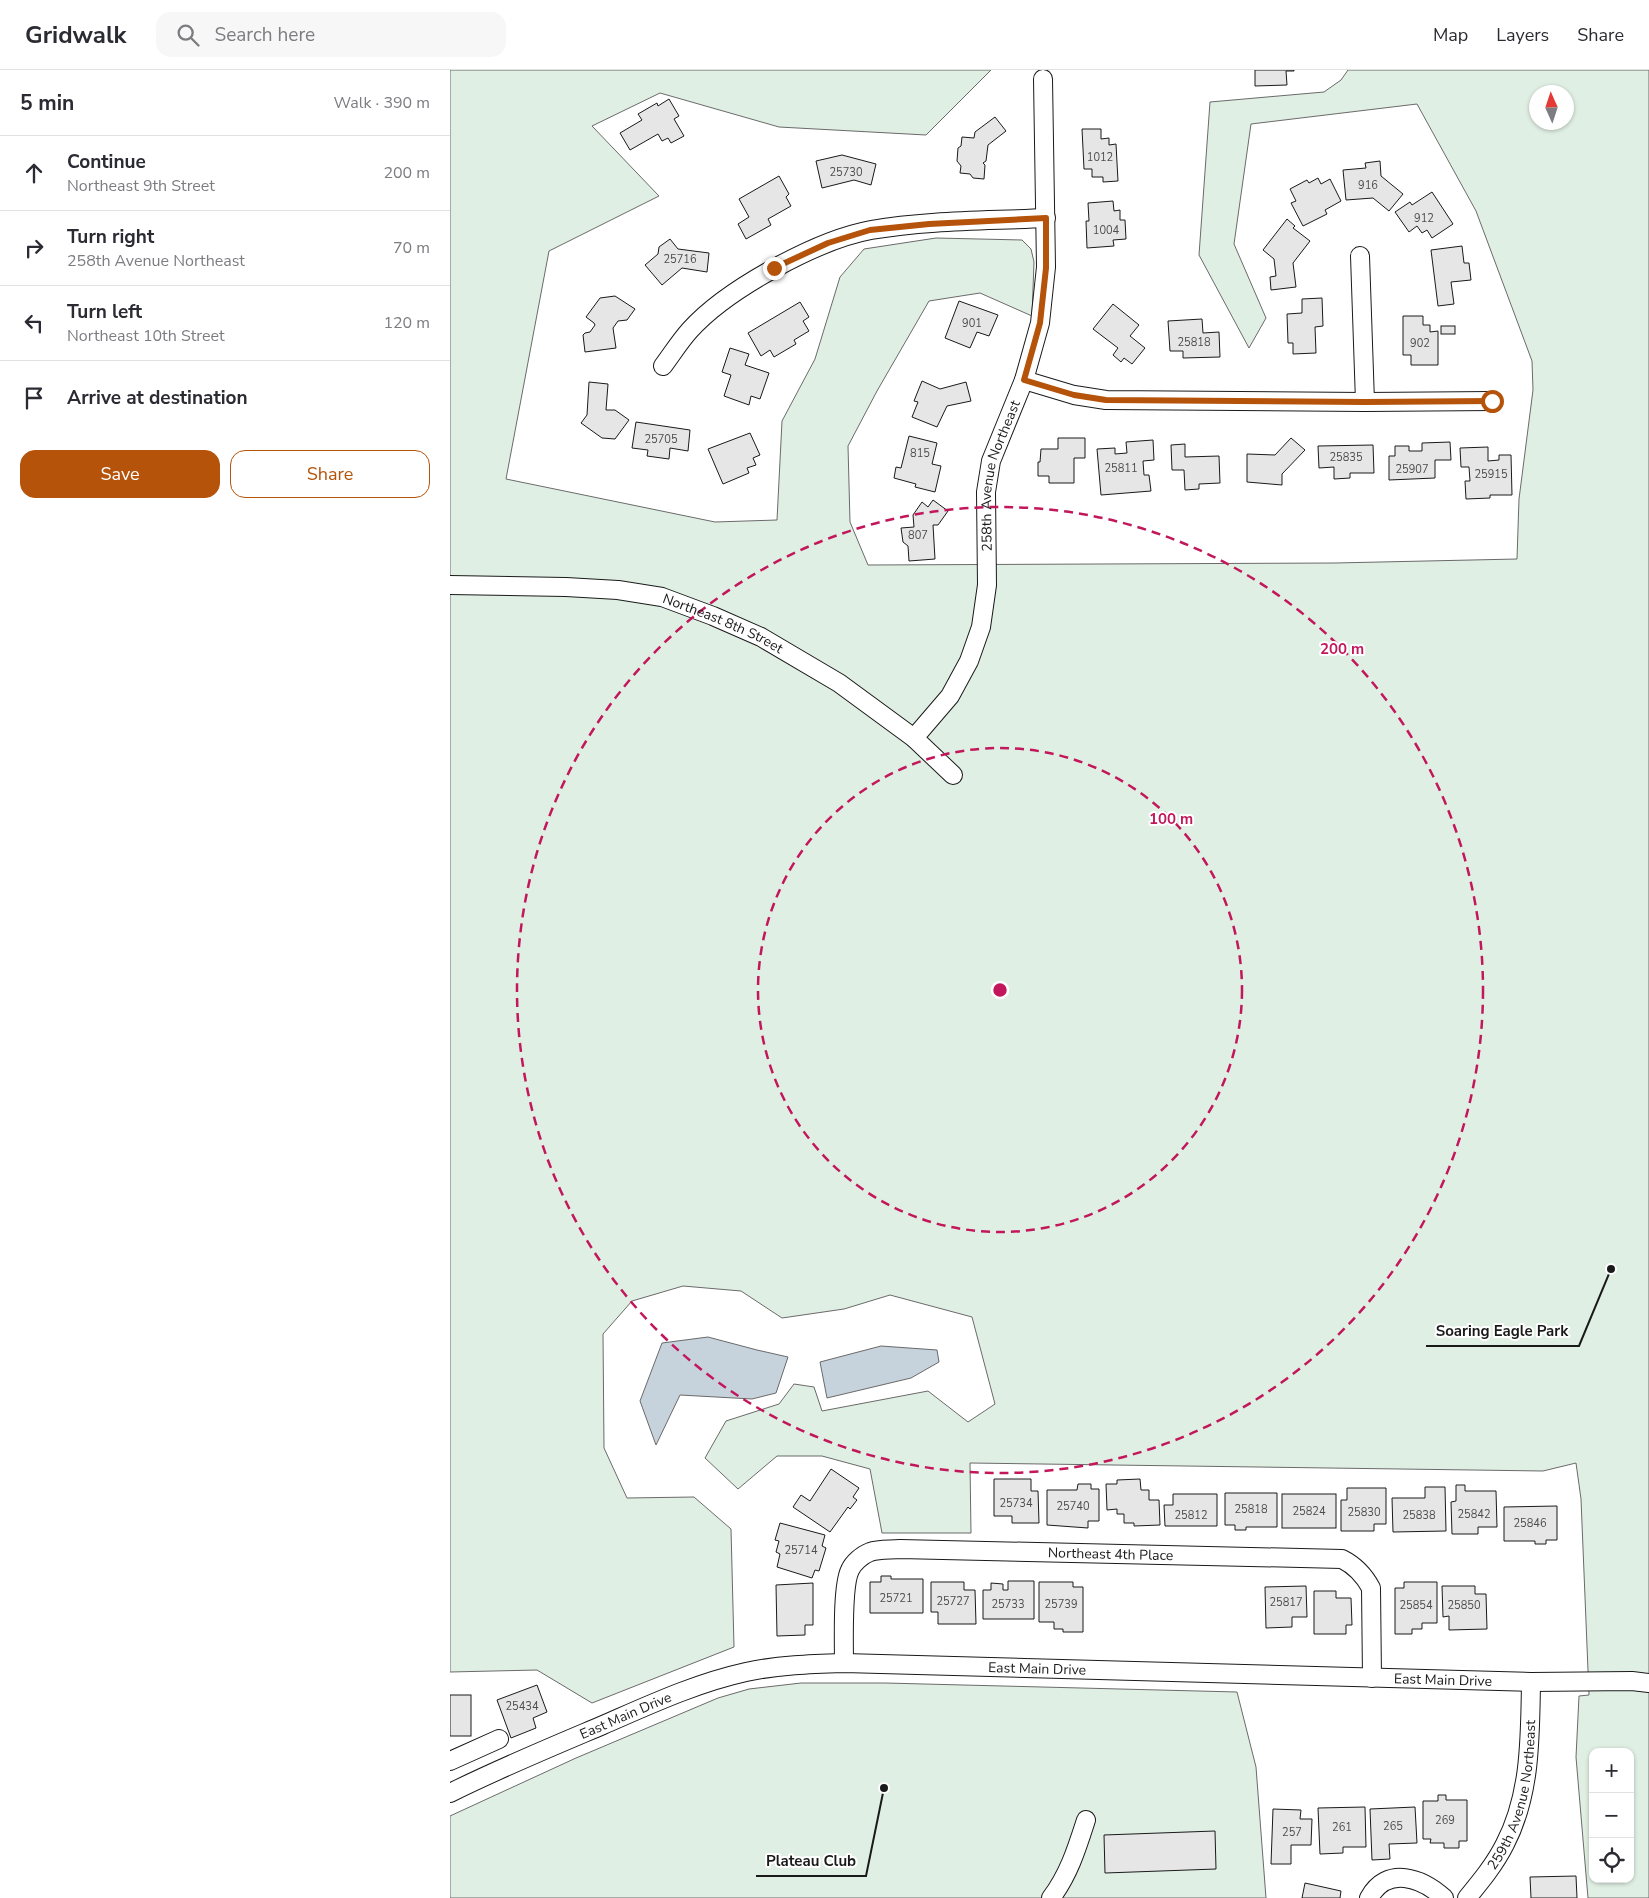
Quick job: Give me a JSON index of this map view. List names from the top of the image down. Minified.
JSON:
{"streets":{"street":["258th Avenue Northeast","Northeast 8th Street","Northeast 4th Place","East Main Drive","259th Avenue Northeast"]},"crossings":[["258th Avenue Northeast","Northeast 8th Street"],["Northeast 4th Place","East Main Drive"],["East Main Drive","259th Avenue Northeast"]],"places":["Soaring Eagle Park","Plateau Club"],"house_numbers":["1012","25730","916","912","1004","25716","901","25818","902","25705","815","25835","25811","25907","25915","807","25734","25740","25818","25824","25830","25842","25812","25838","25846","25714","25721","25727","25817","25733","25739","25854","25850","25434","269","265","261","257"],"north":"top","page":{"header":"Gridwalk","search":"Search here","nav":["Map","Layers","Share"],"heading":["5 min","Walk · 390 m"],"list":[["Continue","Northeast 9th Street","200 m"],["Turn right","258th Avenue Northeast","70 m"],["Turn left","Northeast 10th Street","120 m"],"Arrive at destination"],"buttons":["Save","Share"],"map_buttons":["+","−"]},"rings":["200 m","100 m"]}
